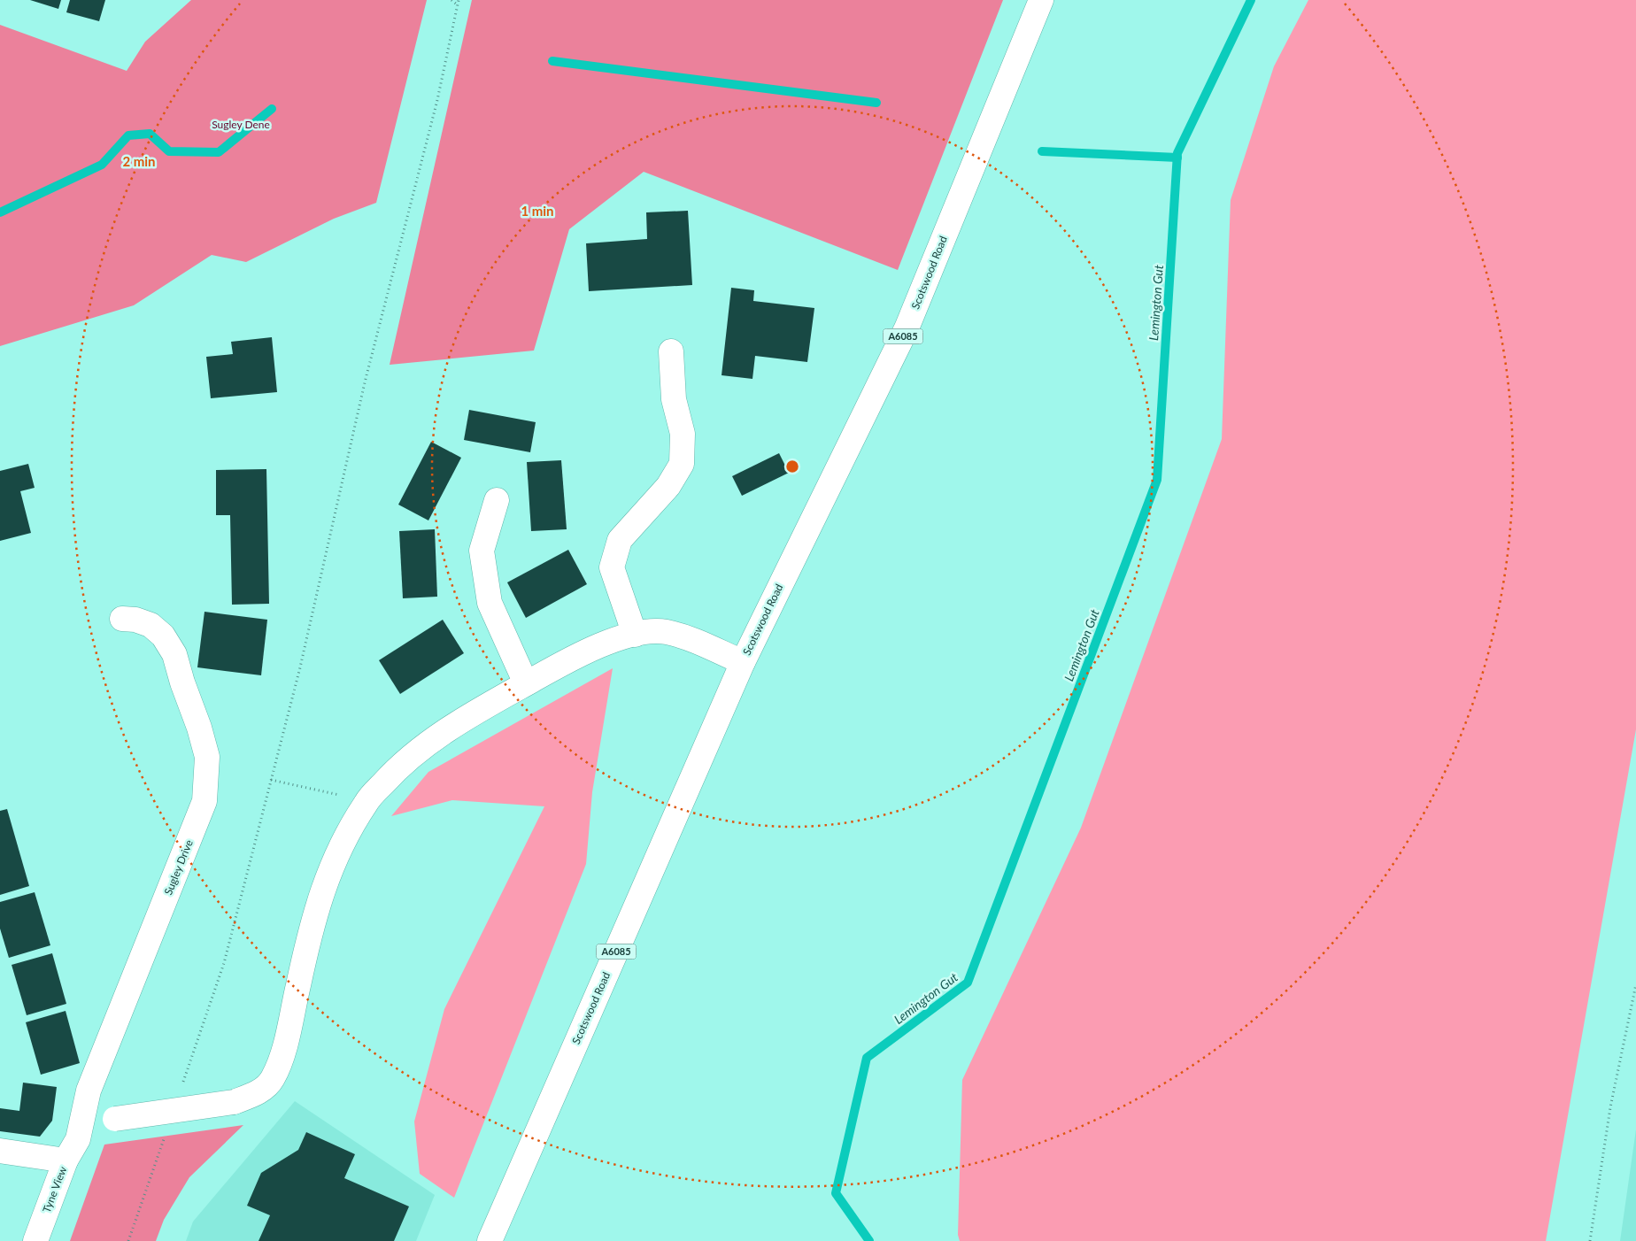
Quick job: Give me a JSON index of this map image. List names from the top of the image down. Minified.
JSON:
{"streets":{"street":["Scotswood Road","A6085","Sugley Drive","Tyne View"]},"crossings":[["Sugley Drive","Tyne View"]],"water":["Lemington Gut"],"parks":["Sugley Dene"],"rings":["2 min","1 min"]}
